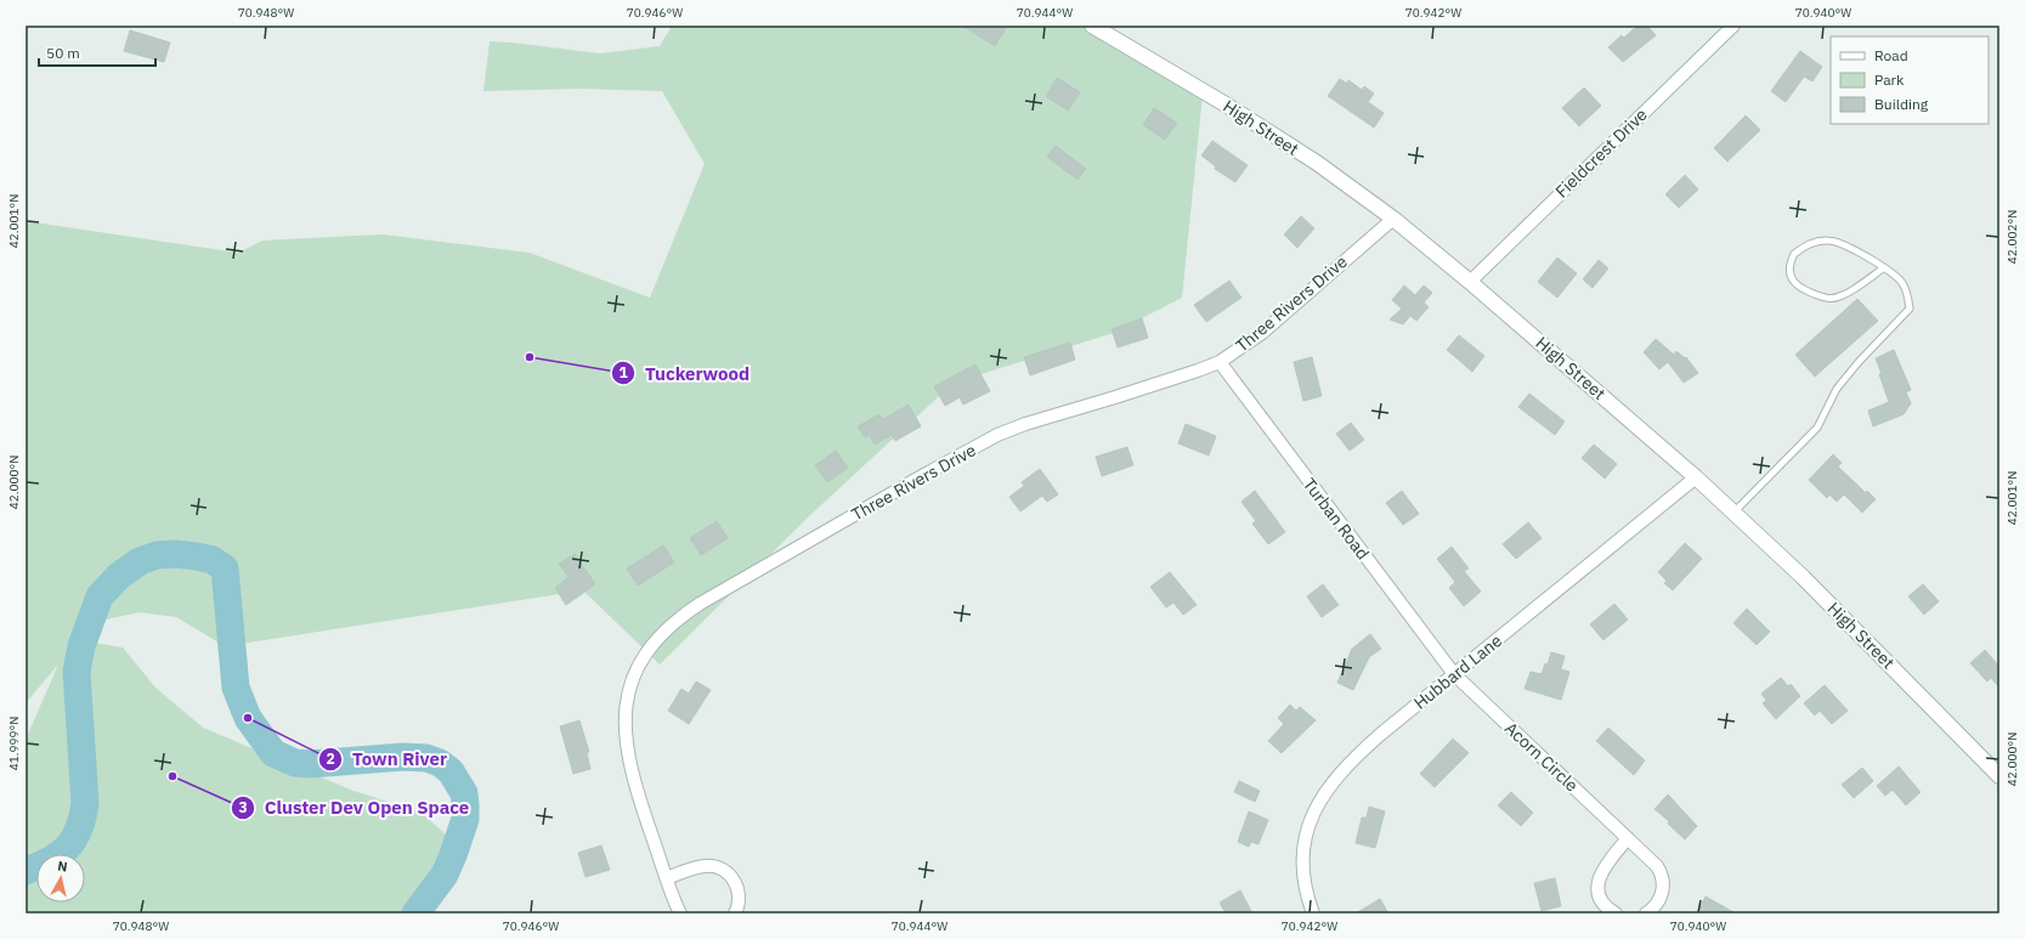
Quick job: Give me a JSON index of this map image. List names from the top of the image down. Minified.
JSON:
{"streets":{"street":["High Street","Fieldcrest Drive","Three Rivers Drive","Turban Road","Hubbard Lane","Acorn Circle"]},"crossings":[["High Street","Fieldcrest Drive"],["High Street","Three Rivers Drive"],["High Street","Hubbard Lane"],["Three Rivers Drive","Turban Road"],["Turban Road","Hubbard Lane"],["Turban Road","Acorn Circle"],["Hubbard Lane","Acorn Circle"]],"places":["Tuckerwood","Town River","Cluster Dev Open Space"],"legend":["Road","Park","Building"],"scale_bar":"50 m","north":"top","coordinates":["70.948°W","70.946°W","70.944°W","70.942°W","70.940°W","42.001°N","42.002°N","42.000°N","41.999°N"]}
